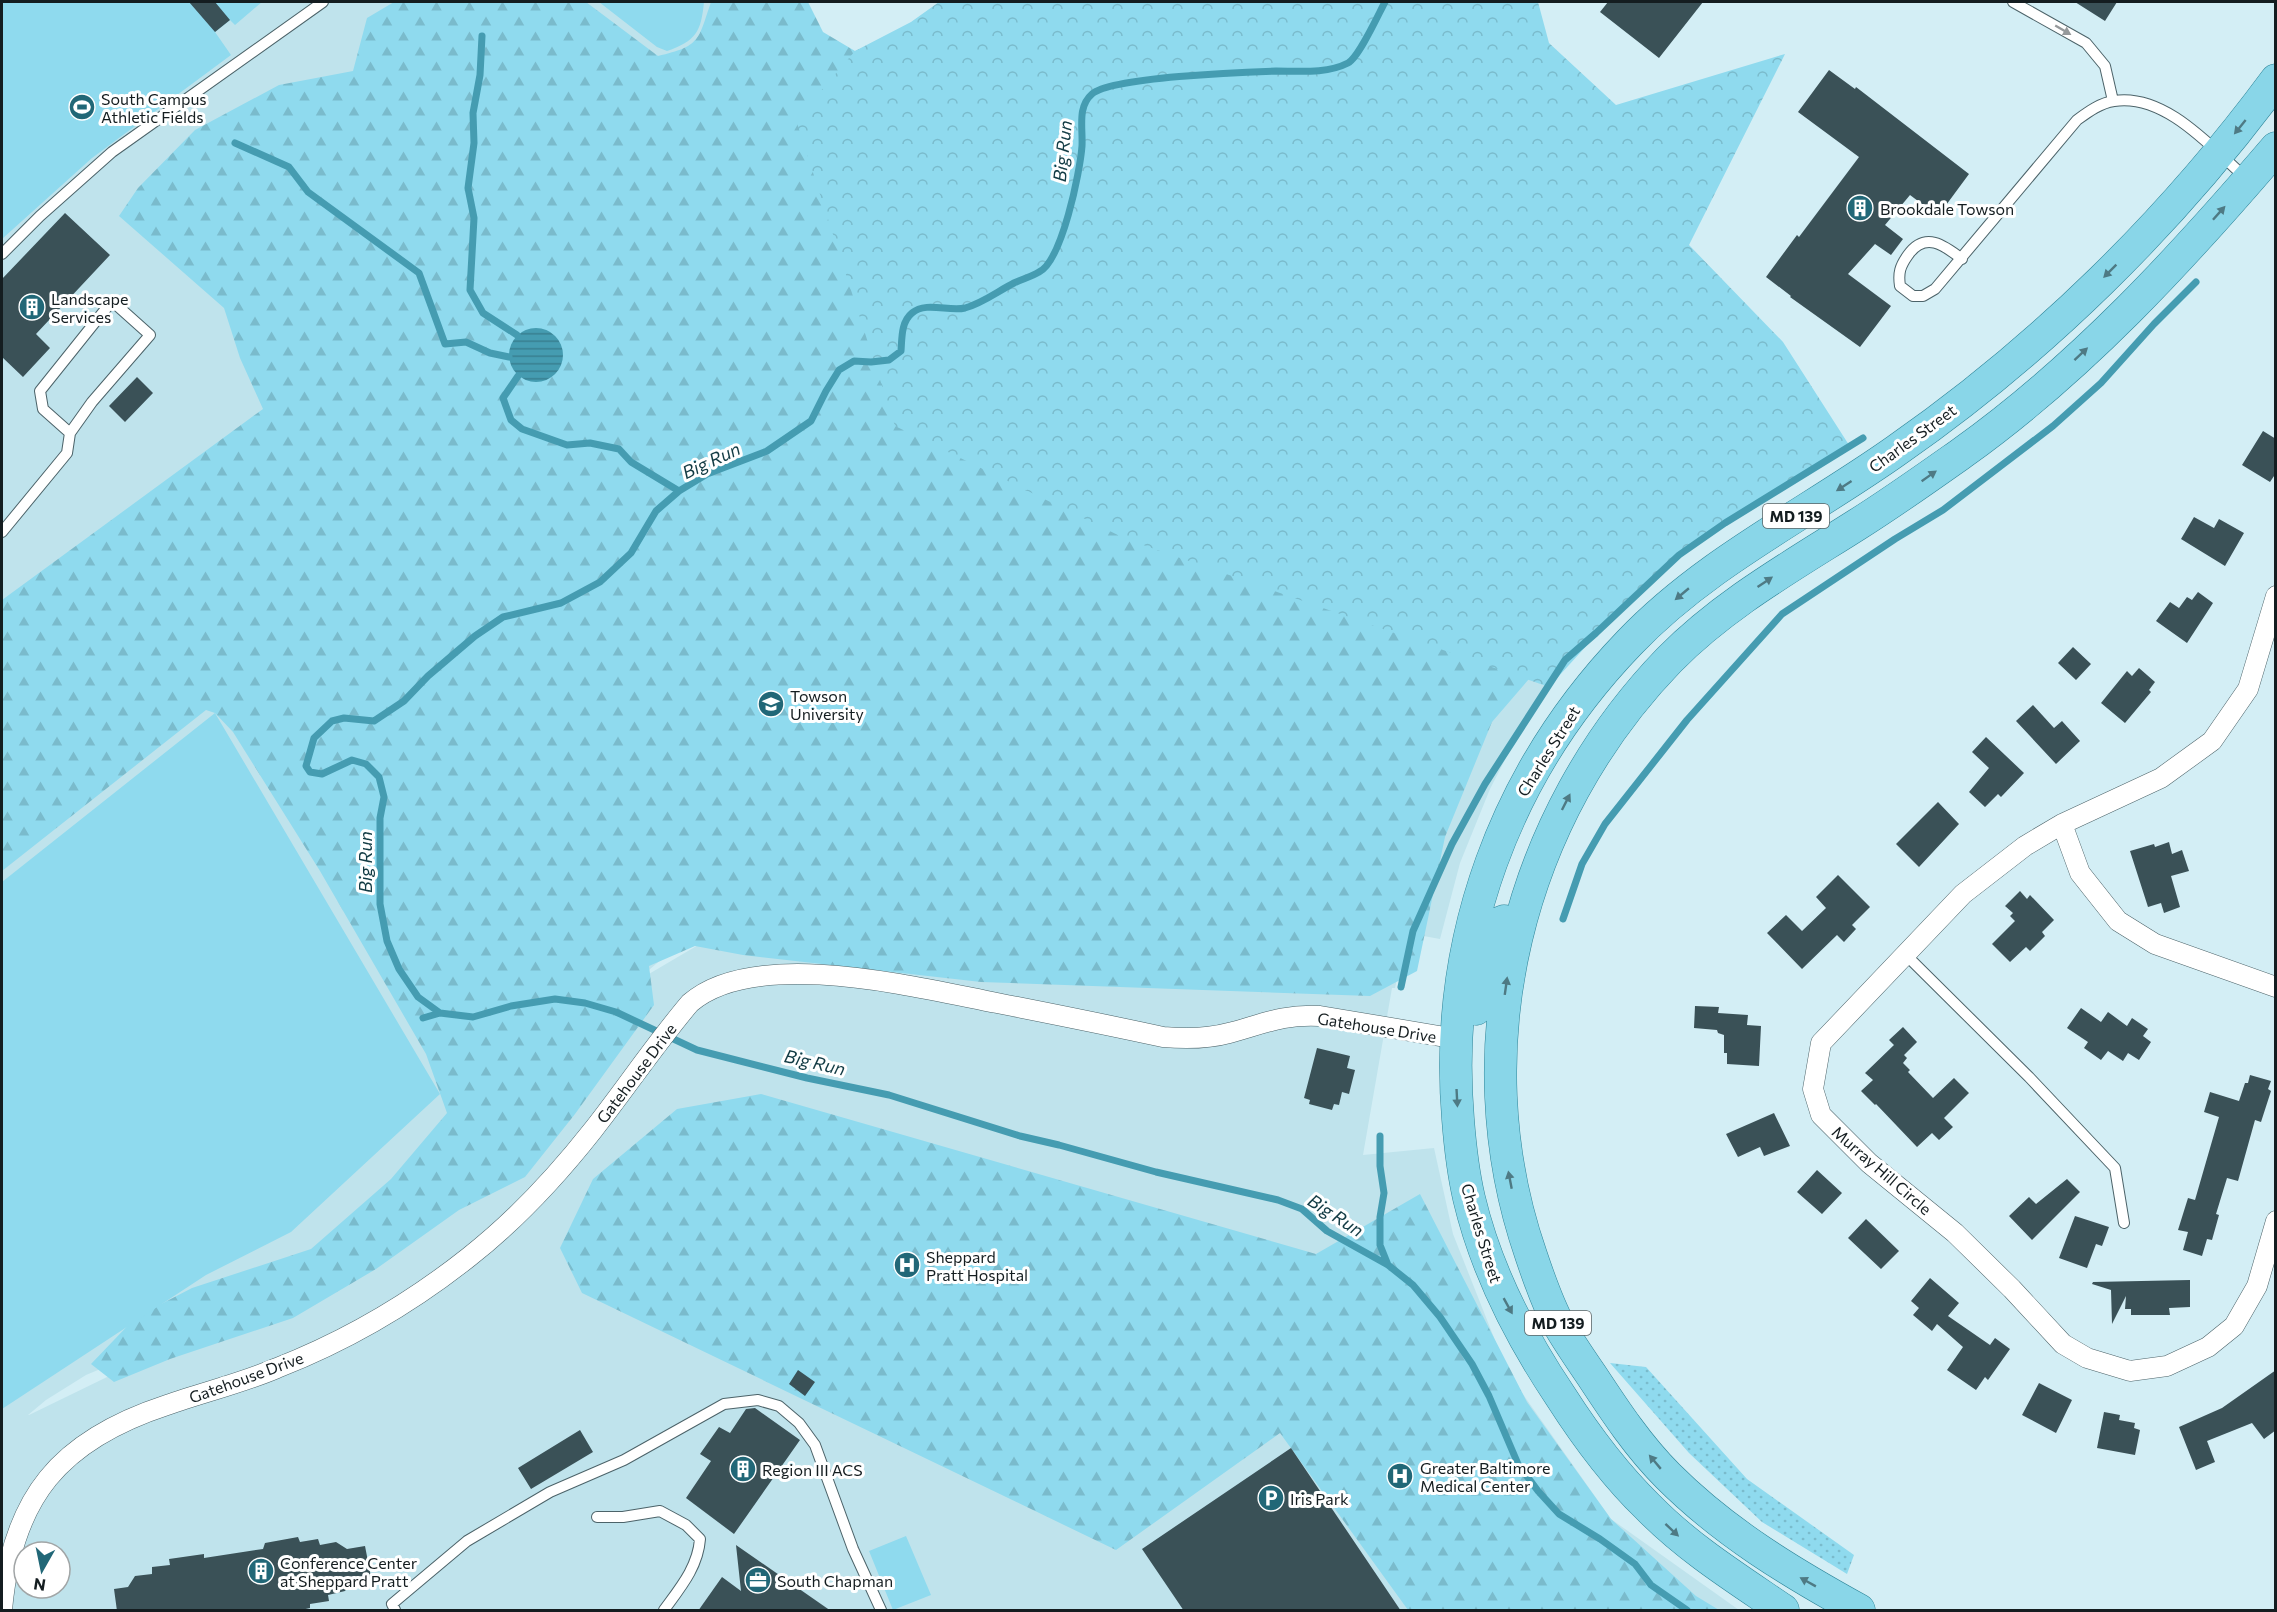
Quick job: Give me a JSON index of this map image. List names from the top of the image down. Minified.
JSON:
{"streets":{"main road":["Charles Street","MD 139"],"street":["Gatehouse Drive","Murray Hill Circle"]},"crossings":[["Charles Street","Gatehouse Drive"]],"one_way":["Charles Street"],"water":["Big Run"],"places":{"sports":["South Campus Athletic Fields"],"building":["Brookdale Towson","Landscape Services","Region III ACS","Conference Center at Sheppard Pratt"],"school or university":["Towson University"],"hospital":["Sheppard Pratt Hospital","Greater Baltimore Medical Center"],"parking":["Iris Park"],"office":["South Chapman"]},"north":"bottom"}
